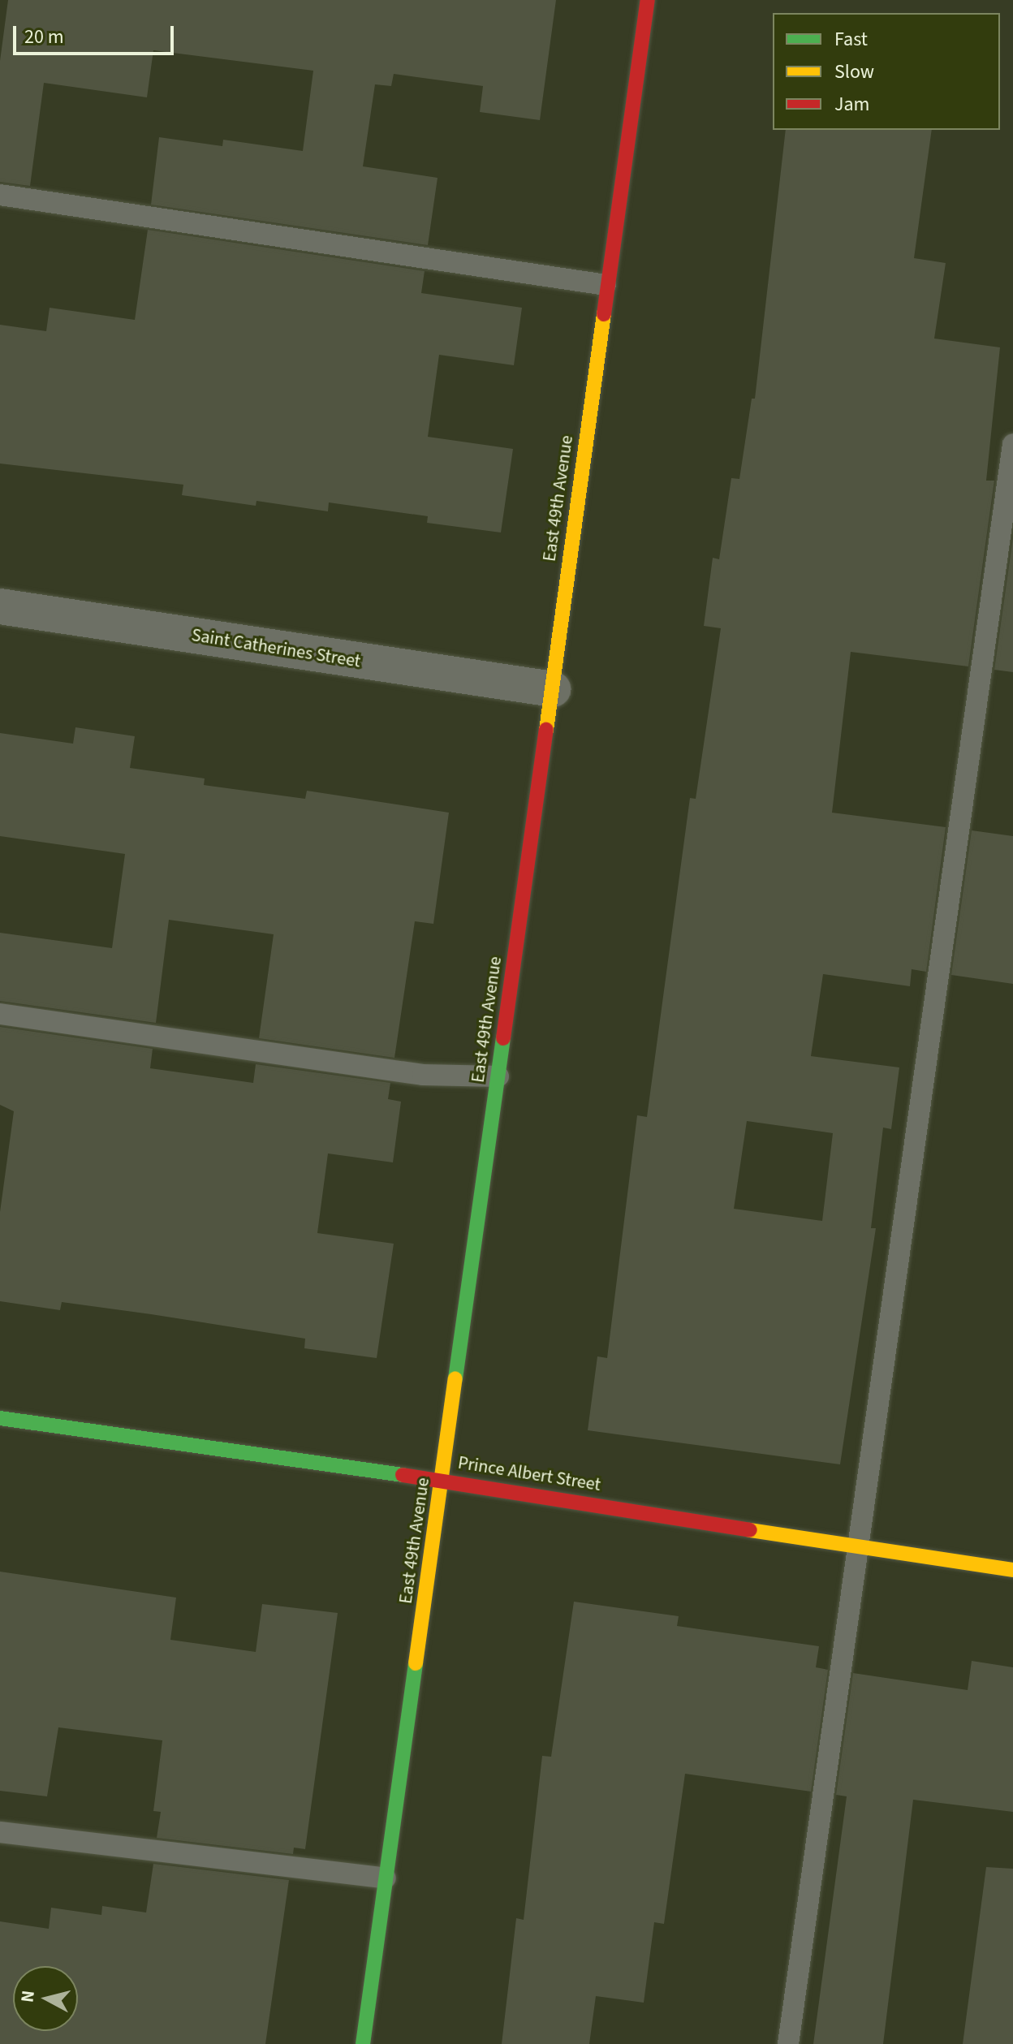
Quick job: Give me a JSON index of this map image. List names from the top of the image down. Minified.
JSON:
{"streets":{"street":["East 49th Avenue","Saint Catherines Street","Prince Albert Street"]},"crossings":[["East 49th Avenue","Saint Catherines Street"],["East 49th Avenue","Prince Albert Street"]],"legend":["Fast","Slow","Jam"],"scale_bar":"20 m","north":"left"}
